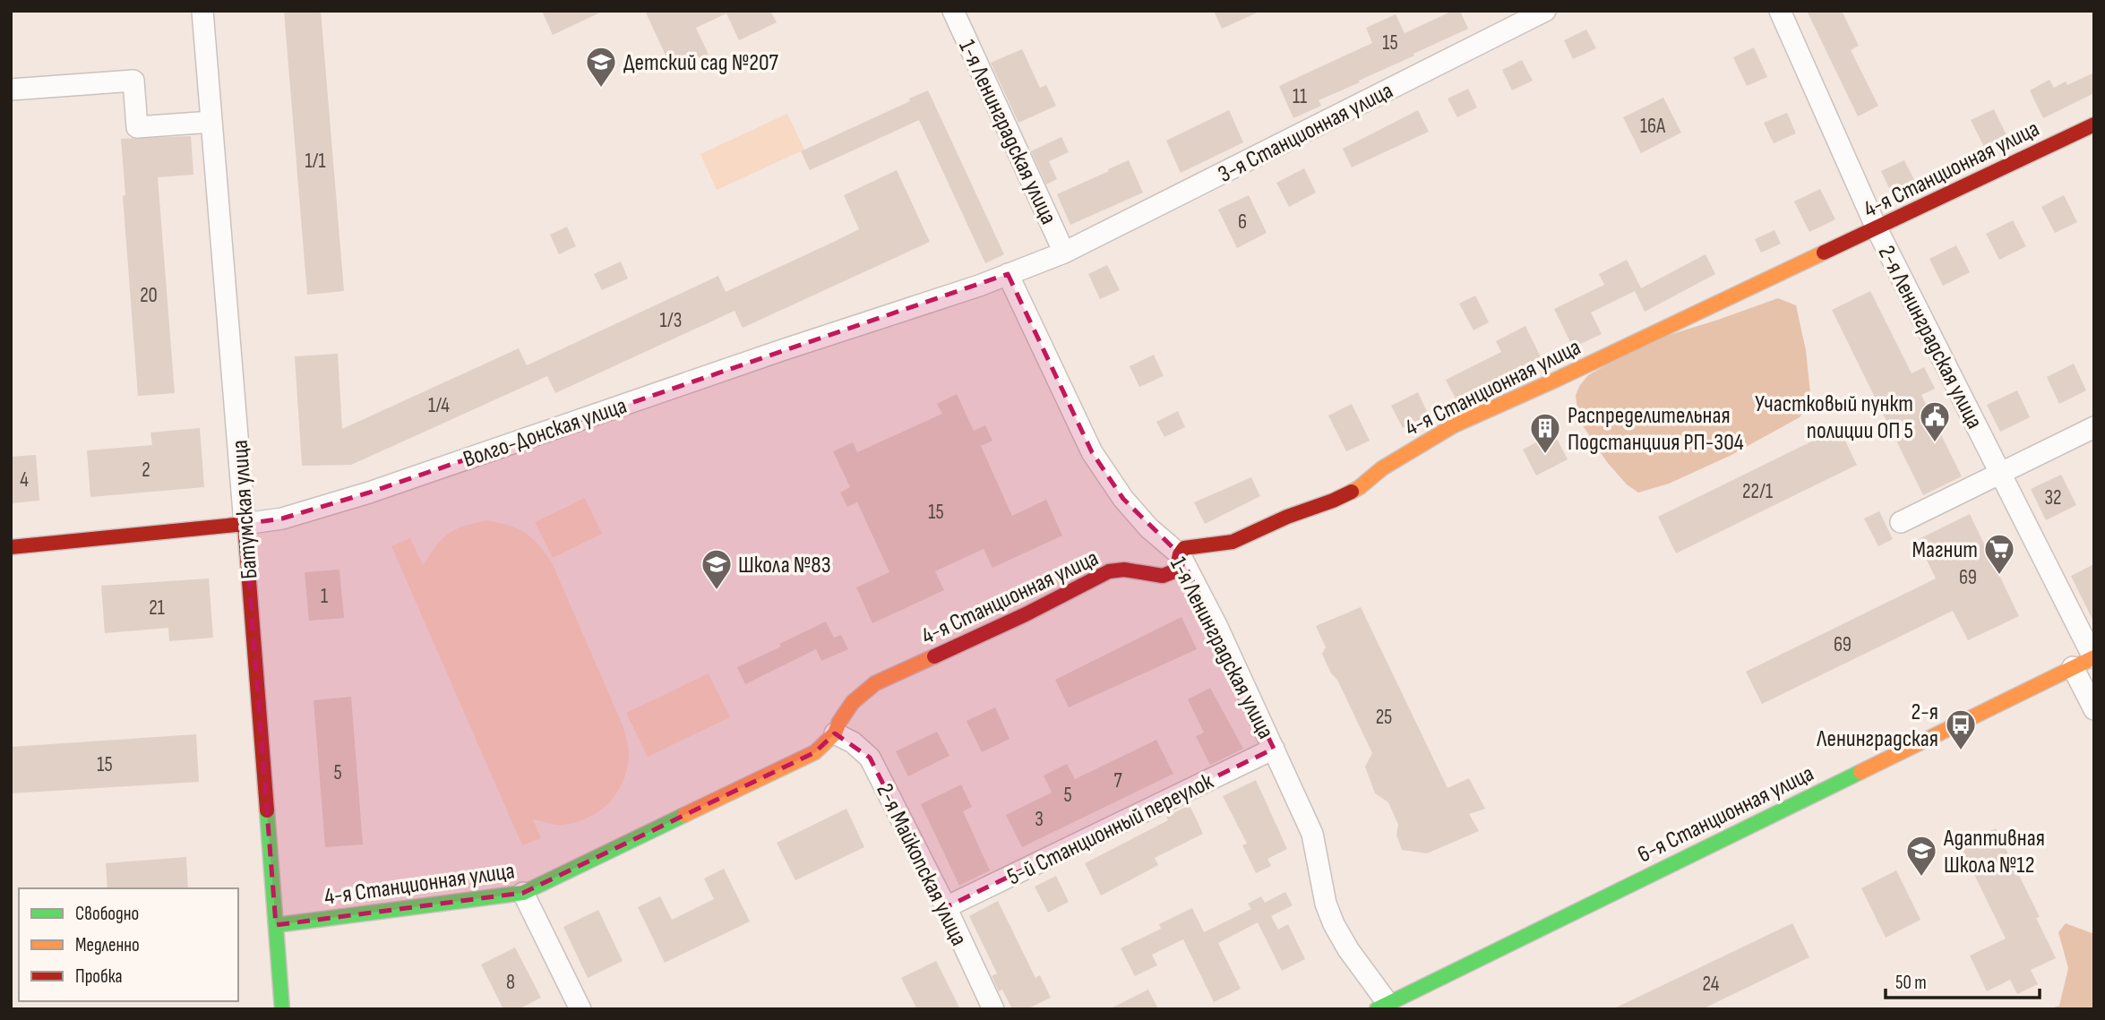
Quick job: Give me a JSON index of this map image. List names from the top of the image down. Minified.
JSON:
{"streets":{"street":["1-я Ленинградская улица","3-я Станционная улица","4-я Станционная улица","2-я Ленинградская улица","Волго-Донская улица","Батумская улица","6-я Станционная улица","5-й Станционный переулок","2-я Майкопская улица"]},"crossings":[["1-я Ленинградская улица","3-я Станционная улица"],["1-я Ленинградская улица","4-я Станционная улица"],["1-я Ленинградская улица","Волго-Донская улица"],["1-я Ленинградская улица","6-я Станционная улица"],["1-я Ленинградская улица","5-й Станционный переулок"],["3-я Станционная улица","Волго-Донская улица"],["4-я Станционная улица","2-я Ленинградская улица"],["4-я Станционная улица","Батумская улица"],["4-я Станционная улица","2-я Майкопская улица"],["2-я Ленинградская улица","6-я Станционная улица"],["Волго-Донская улица","Батумская улица"],["5-й Станционный переулок","2-я Майкопская улица"]],"places":{"school or university":["Детский сад №207","Школа №83","Адаптивная Школа №12"],"public building":["Участковый пункт полиции ОП 5"],"building":["Распределительная Подстанциия РП-304"],"supermarket":["Магнит"],"bus stop":["2-я Ленинградская"]},"house_numbers":["15","11","16А","1/1","6","20","1/3","1/4","2","4","22/1","32","15","69","1","21","69","25","15","5","7","5","3","8","24"],"legend":["Свободно","Медленно","Пробка"],"scale_bar":"50 m"}
